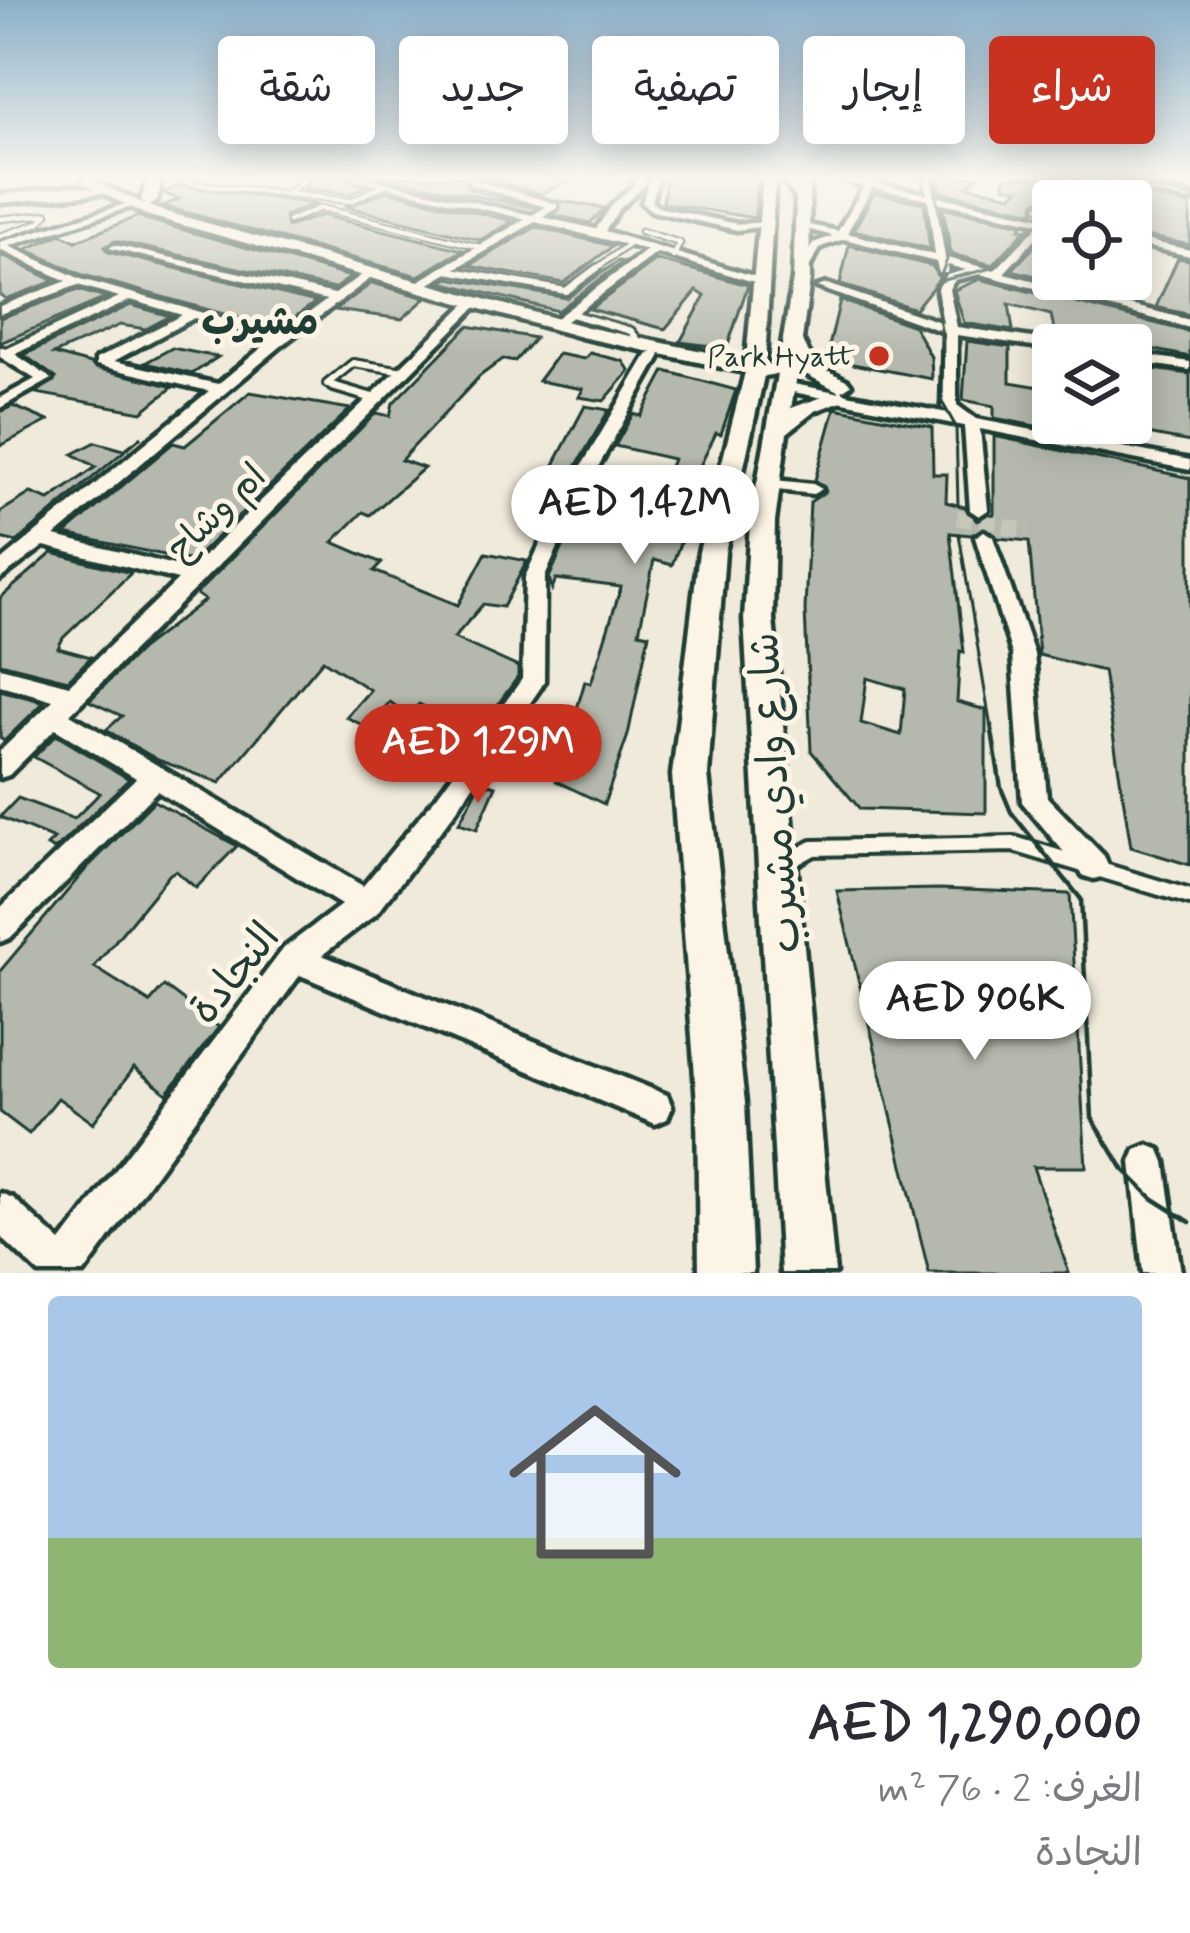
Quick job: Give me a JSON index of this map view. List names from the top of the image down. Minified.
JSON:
{"streets":{"street":["ام وشاح","شارع وادي مشيرب","النجادة"]},"districts":["مشيرب"],"places":["Park Hyatt"],"page":{"chip":["شراء","إيجار","تصفية","جديد","شقة"],"price":["AED 1.42M","AED 1.29M","AED 906K"],"list":[{"name":"AED 1,290,000","note":"الغرف: 2 · 76 m² · النجادة"}]}}
